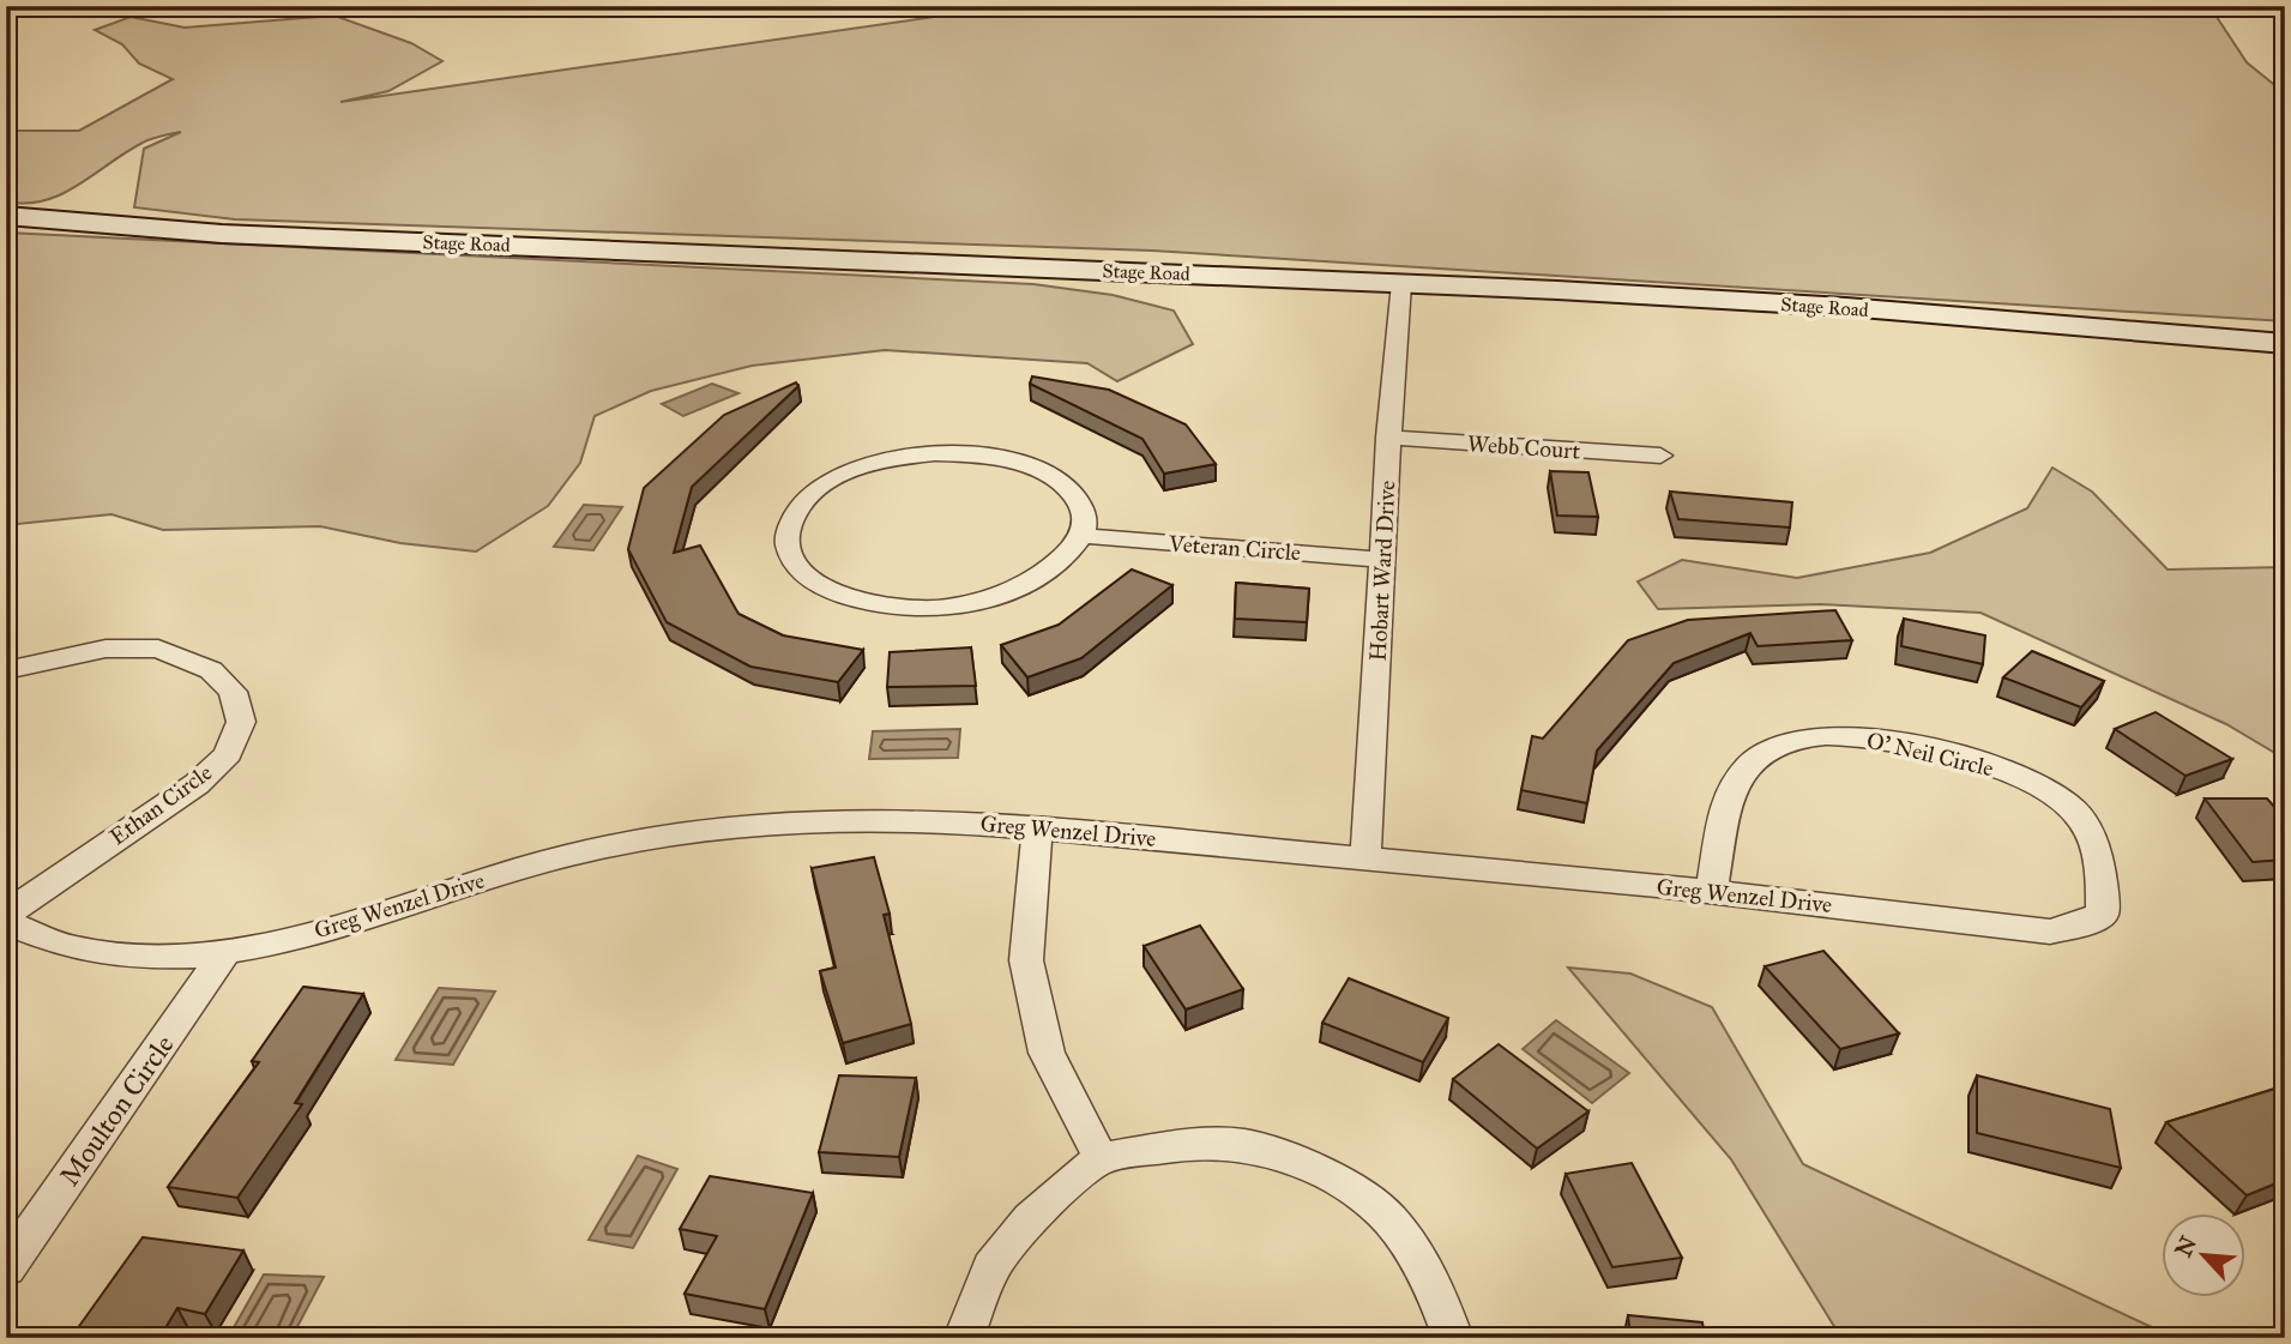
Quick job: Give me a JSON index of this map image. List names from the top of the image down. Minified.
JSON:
{"streets":{"street":["Stage Road","Webb Court","Veteran Circle","Hobart Ward Drive","O' Neil Circle","Ethan Circle","Greg Wenzel Drive","Moulton Circle"]},"crossings":[["Stage Road","Hobart Ward Drive"],["Webb Court","Hobart Ward Drive"],["Veteran Circle","Hobart Ward Drive"],["Hobart Ward Drive","Greg Wenzel Drive"],["O' Neil Circle","Greg Wenzel Drive"],["Greg Wenzel Drive","Moulton Circle"]],"north":"top left"}
